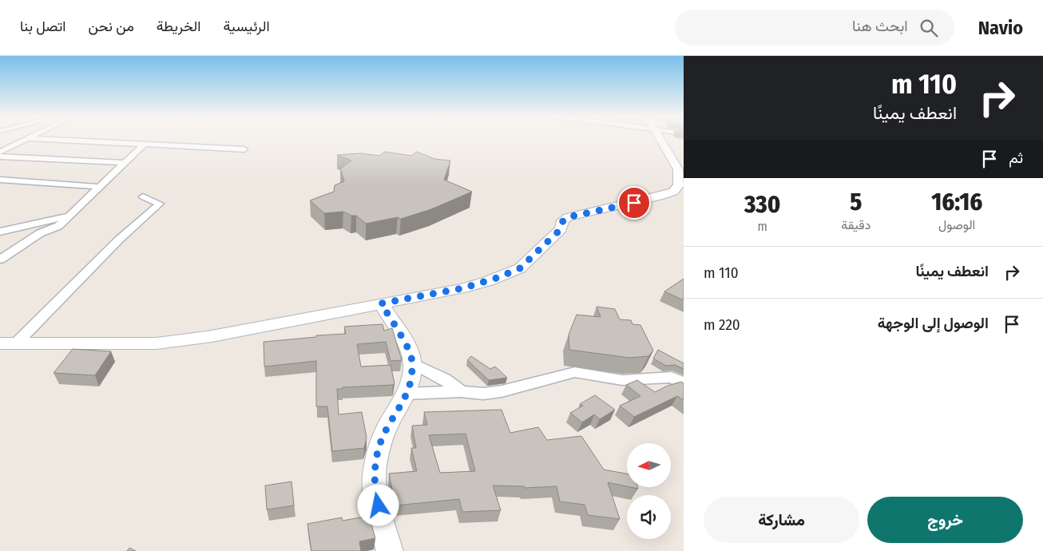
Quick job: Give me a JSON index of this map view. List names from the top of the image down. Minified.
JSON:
{"north":"left","page":{"header":"Navio","search":"ابحث هنا","nav":["الرئيسية","الخريطة","من نحن","اتصل بنا"],"turn":["110 m","انعطف يمينًا"],"then":"ثم","eta":["16:16","الوصول","5","دقيقة","330","m"],"list":[{"name":"انعطف يمينًا","value":"110 m"},{"name":"الوصول إلى الوجهة","value":"220 m"}],"buttons":["خروج","مشاركة"]}}
